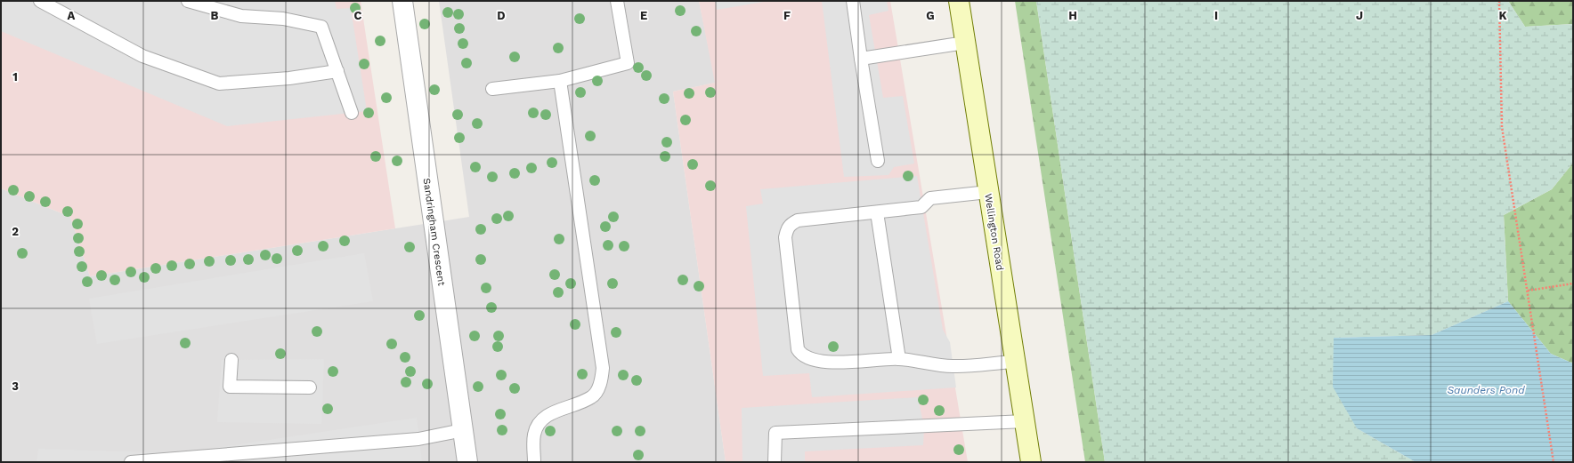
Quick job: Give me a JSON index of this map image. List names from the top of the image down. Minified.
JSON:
{"streets":{"main road":["Wellington Road"],"street":["Sandringham Crescent"]},"water":["Saunders Pond"],"grid":{"columns":["A","B","C","D","E","F","G","H","I","J","K"],"rows":["1","2","3"]}}
